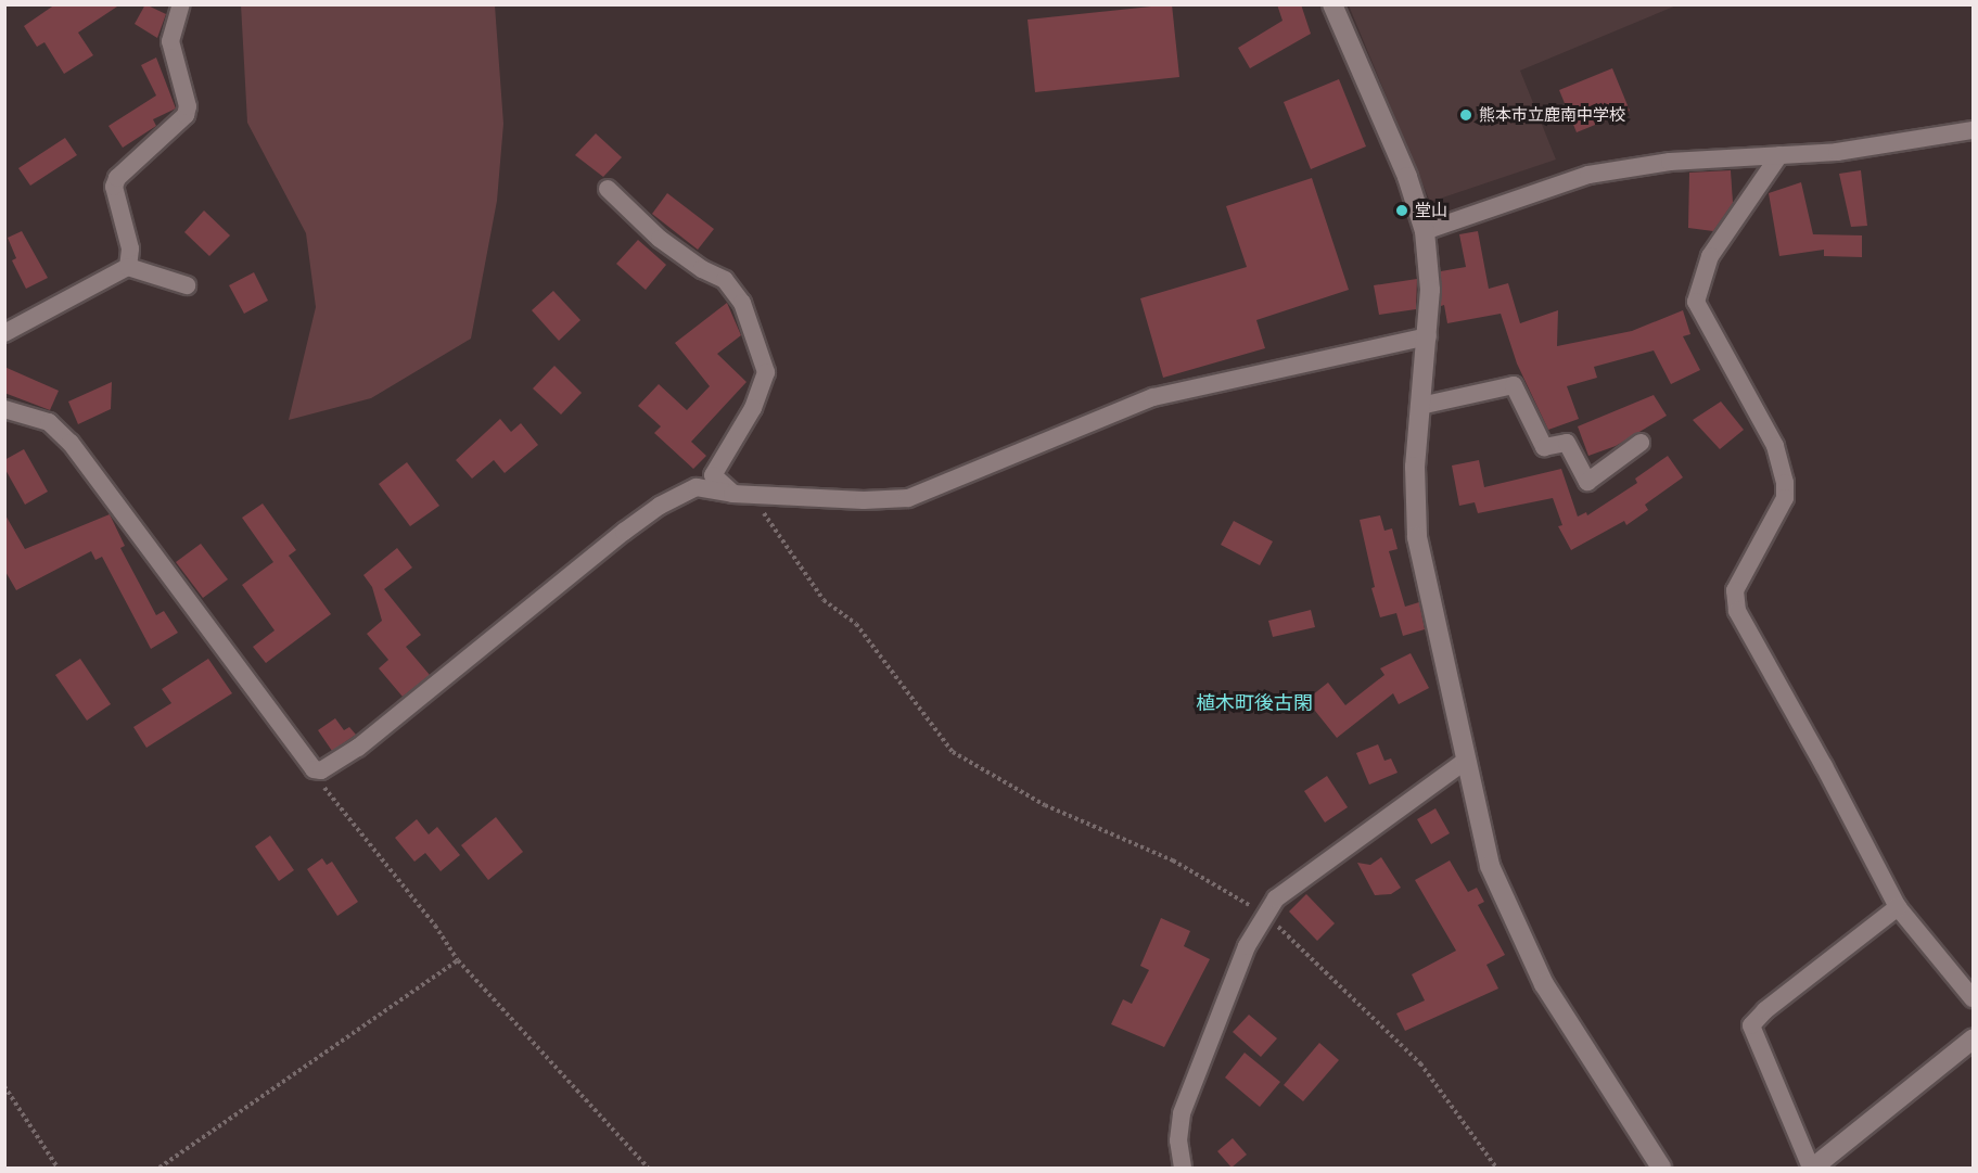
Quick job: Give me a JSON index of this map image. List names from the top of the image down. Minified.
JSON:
{"districts":["植木町後古閑"],"places":["熊本市立鹿南中学校","堂山"]}
